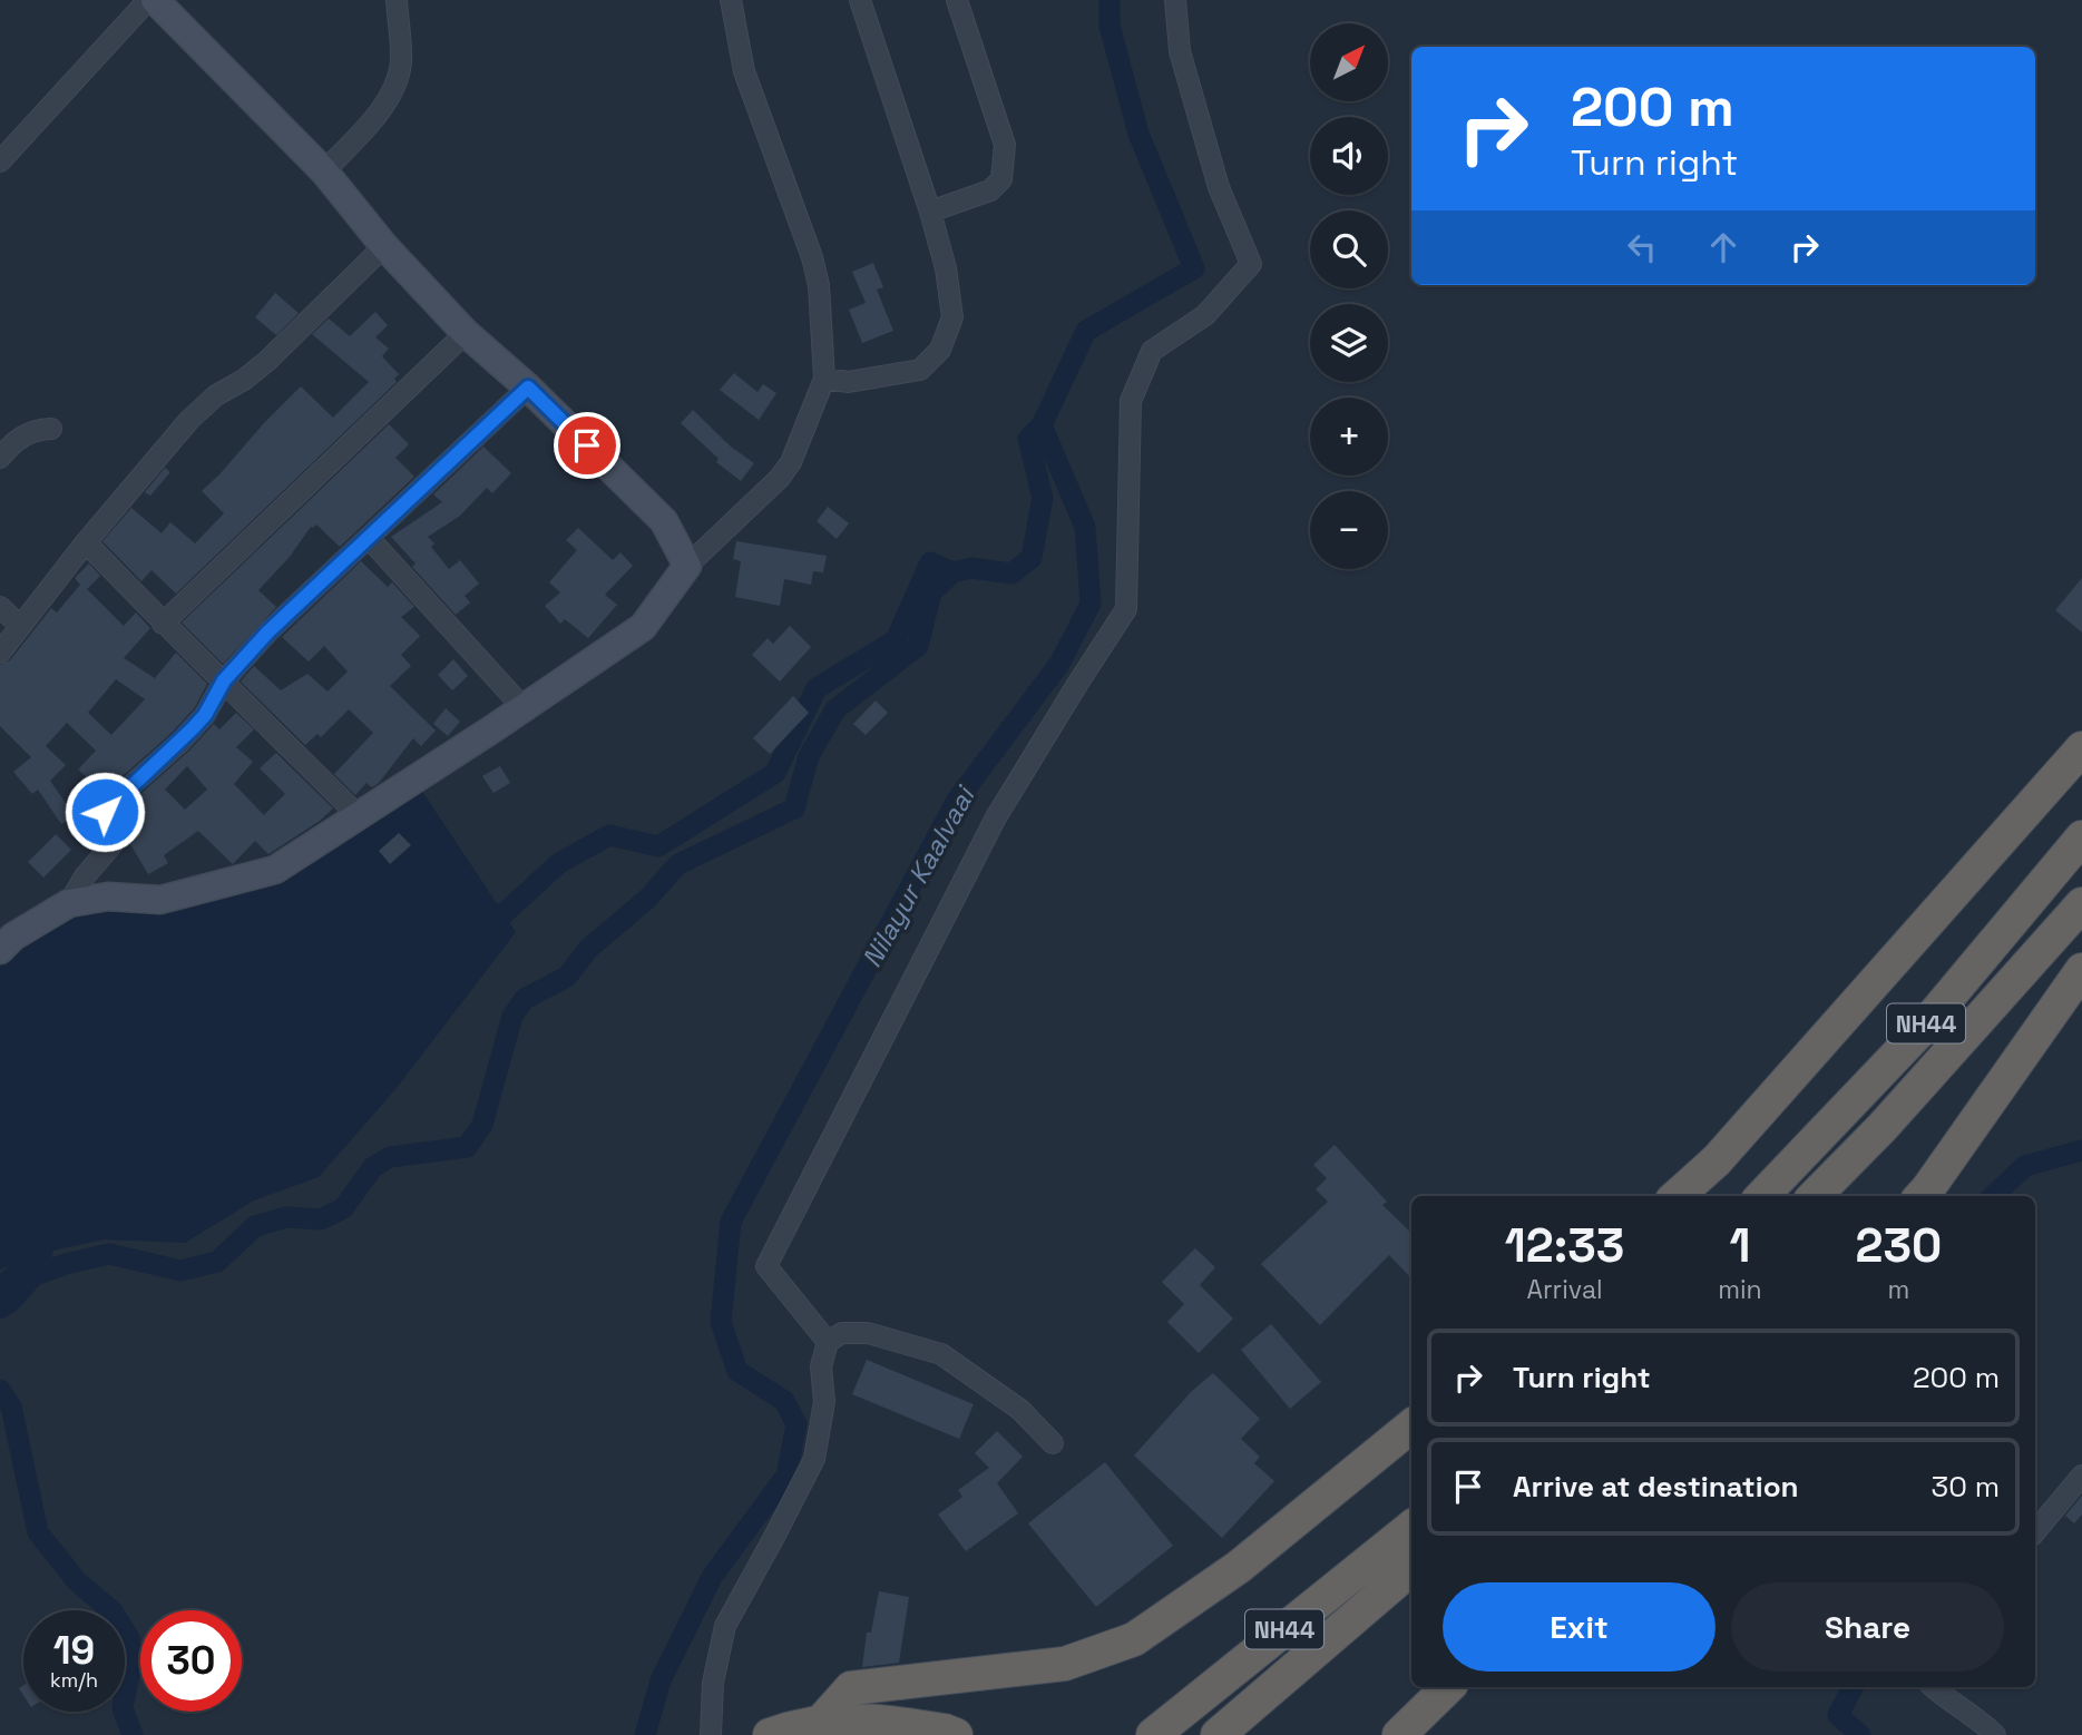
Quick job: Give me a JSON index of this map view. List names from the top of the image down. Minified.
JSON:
{"streets":{"highway":["NH44"]},"water":["Nilayur Kaalvaai"],"north":"top right","page":{"map_buttons":["+","−"],"turn":["200 m","Turn right"],"eta":["12:33","Arrival","1","min","230","m"],"list":[{"name":"Turn right","value":"200 m"},{"name":"Arrive at destination","value":"30 m"}],"buttons":["Exit","Share"],"speed":"19 km/h","limit":"30"}}
